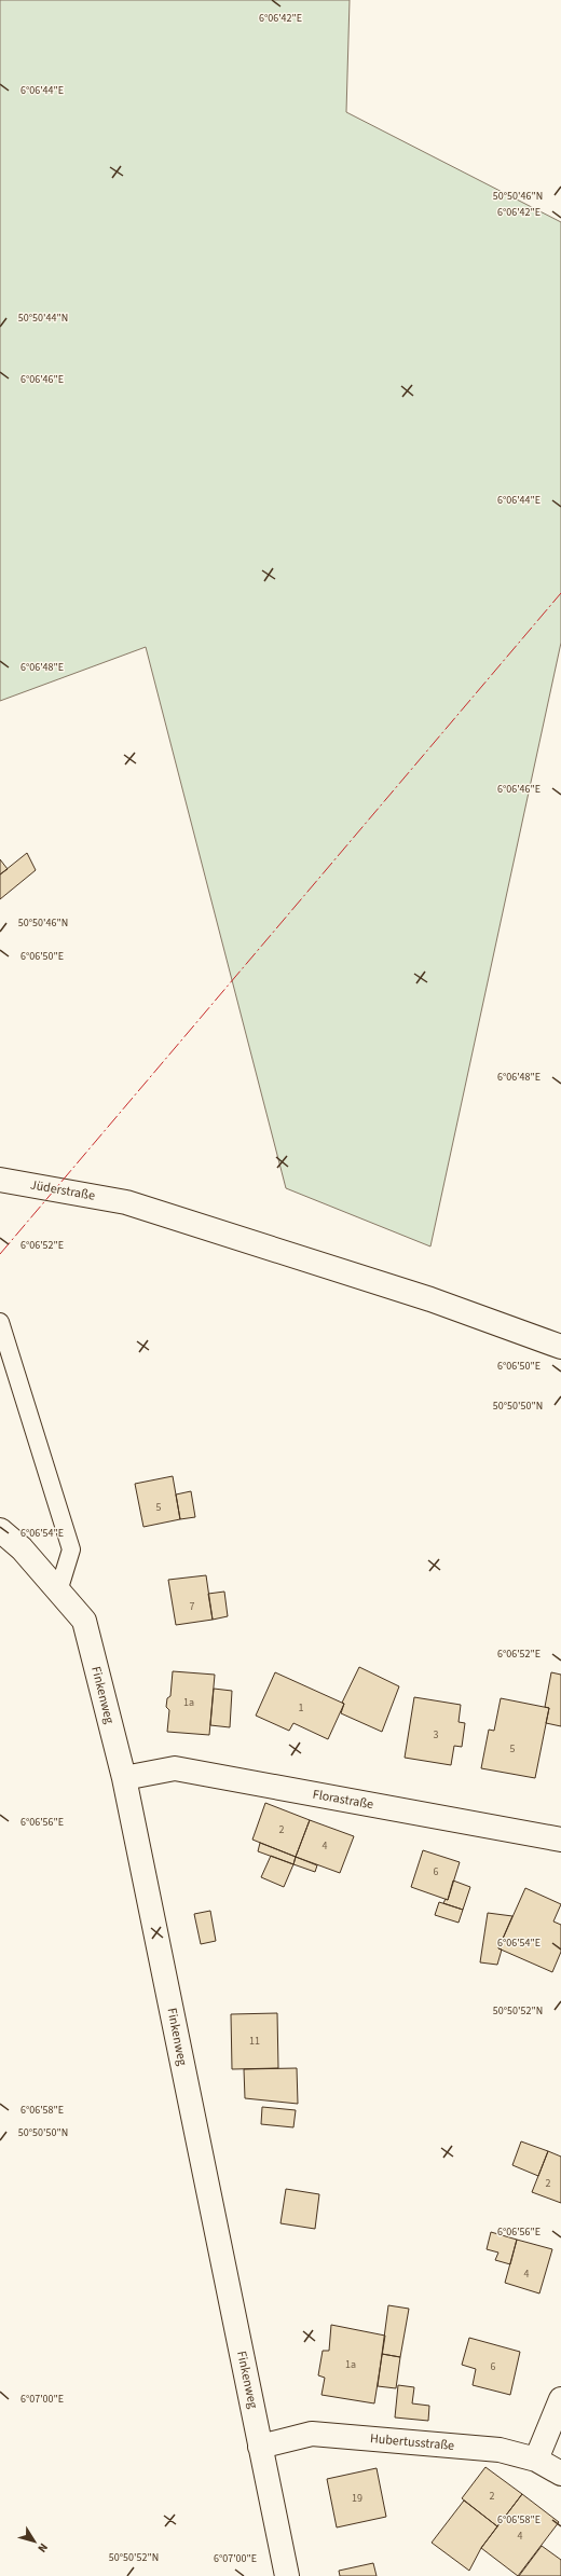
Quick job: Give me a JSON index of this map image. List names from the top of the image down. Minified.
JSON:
{"streets":{"street":["Jüderstraße","Finkenweg","Florastraße","Hubertusstraße"]},"crossings":[["Finkenweg","Florastraße"],["Finkenweg","Hubertusstraße"]],"house_numbers":["5","7","1a","1","3","5","2","4","6","11","2","4","1a","6","2","19","4"],"north":"bottom right","coordinates":["6°06'42\"E","6°06'44\"E","50°50'46\"N","50°50'44\"N","6°06'46\"E","6°06'48\"E","6°06'50\"E","6°06'52\"E","50°50'50\"N","6°06'54\"E","6°06'56\"E","50°50'52\"N","6°06'58\"E","6°07'00\"E"]}
